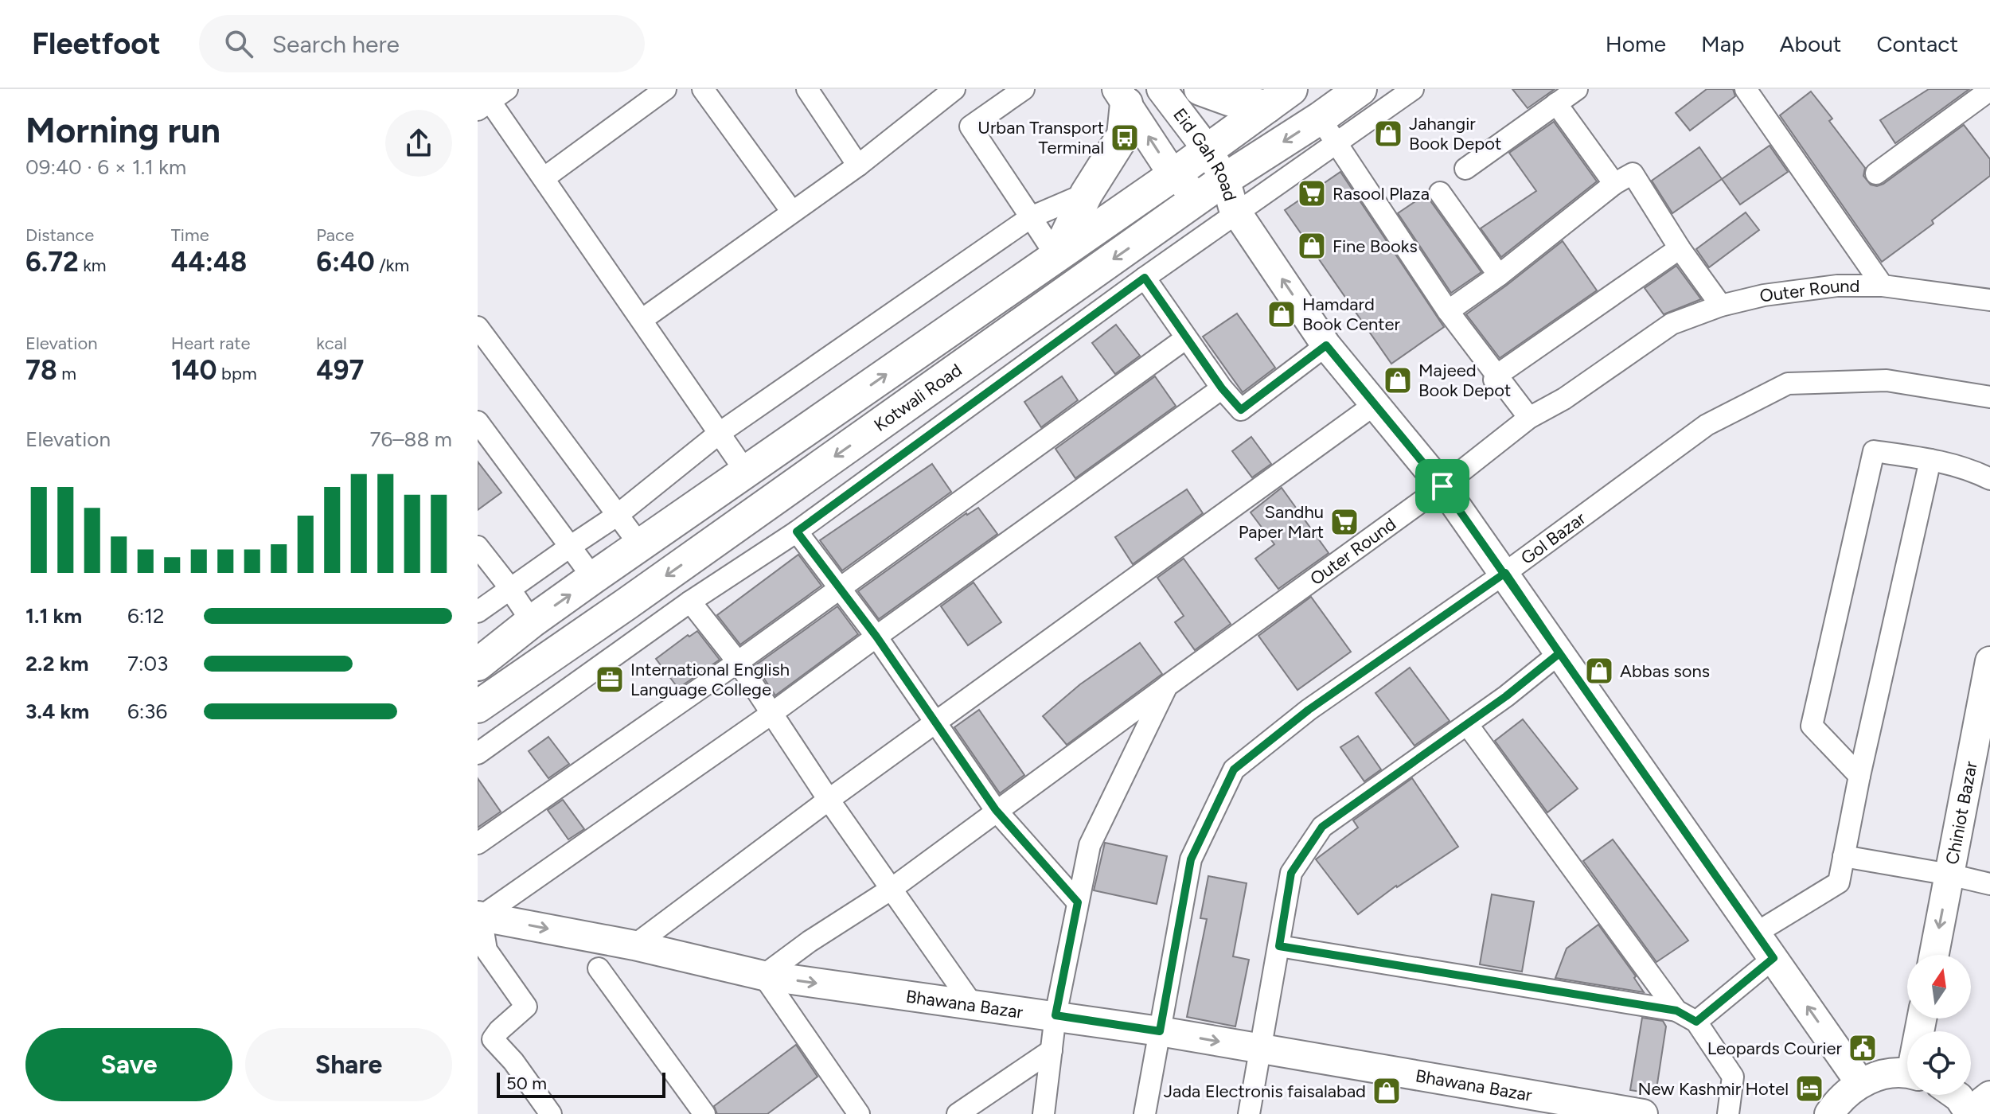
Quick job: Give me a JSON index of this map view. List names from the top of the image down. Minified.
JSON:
{"streets":{"main road":["Kotwali Road"],"street":["Eid Gah Road","Outer Round","Gol Bazar","Chiniot Bazar","Bhawana Bazar"]},"crossings":[["Eid Gah Road","Outer Round"],["Eid Gah Road","Kotwali Road"],["Eid Gah Road","Gol Bazar"],["Outer Round","Bhawana Bazar"],["Gol Bazar","Bhawana Bazar"]],"one_way":["Bhawana Bazar"],"places":{"shop":["Jahangir Book Depot","Fine Books","Hamdard Book Center","Majeed Book Depot","Abbas sons","Jada Electronis faisalabad"],"bus stop":["Urban Transport Terminal"],"supermarket":["Rasool Plaza","Sandhu Paper Mart"],"office":["International English Language College"],"public building":["Leopards Courier"],"hotel":["New Kashmir Hotel"]},"scale_bar":"50 m","north":"top","page":{"header":"Fleetfoot","search":"Search here","nav":["Home","Map","About","Contact"],"heading":["Morning run","09:40 · 6 × 1.1 km"],"stats":[["Distance","6.72 km"],["Time","44:48"],["Pace","6:40 /km"],["Elevation","78 m"],["Heart rate","140 bpm"],["kcal","497"]],"chart":["Elevation","76–88 m"],"list":[{"name":"1.1 km","note":"6:12"},{"name":"2.2 km","note":"7:03"},{"name":"3.4 km","note":"6:36"}],"buttons":["Save","Share"],"scale":"50 m"}}
